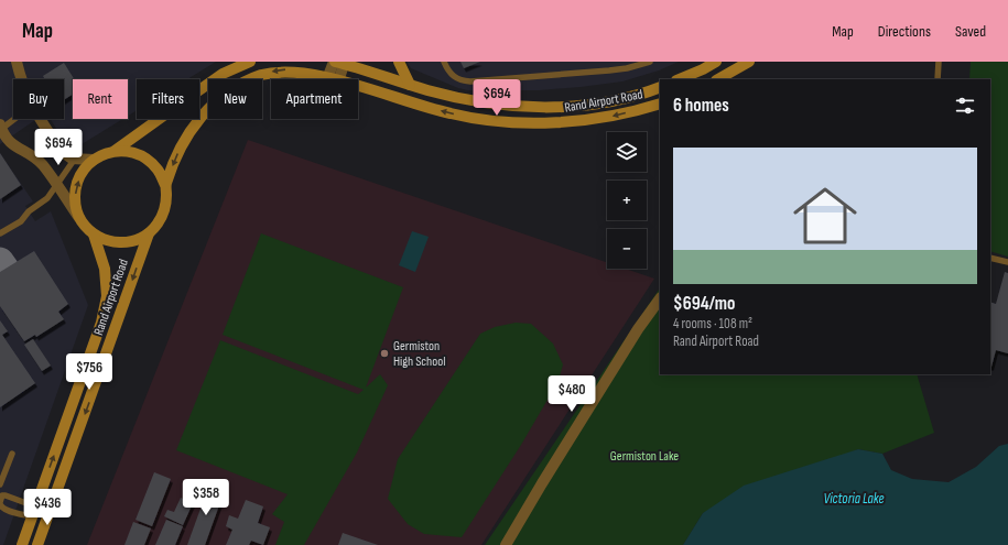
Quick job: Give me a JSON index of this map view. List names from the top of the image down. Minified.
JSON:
{"streets":{"street":["Rand Airport Road"]},"water":["Victoria Lake"],"parks":["Germiston Lake"],"places":["Germiston High School"],"page":{"header":"Map","nav":["Map","Directions","Saved"],"price":["$694","$694","$756","$480","$358","$436"],"chip":["Buy","Rent","Filters","New","Apartment"],"heading":"6 homes","map_buttons":["+","−"],"list":[{"name":"$694/mo","note":"4 rooms · 108 m² · Rand Airport Road"}]}}
